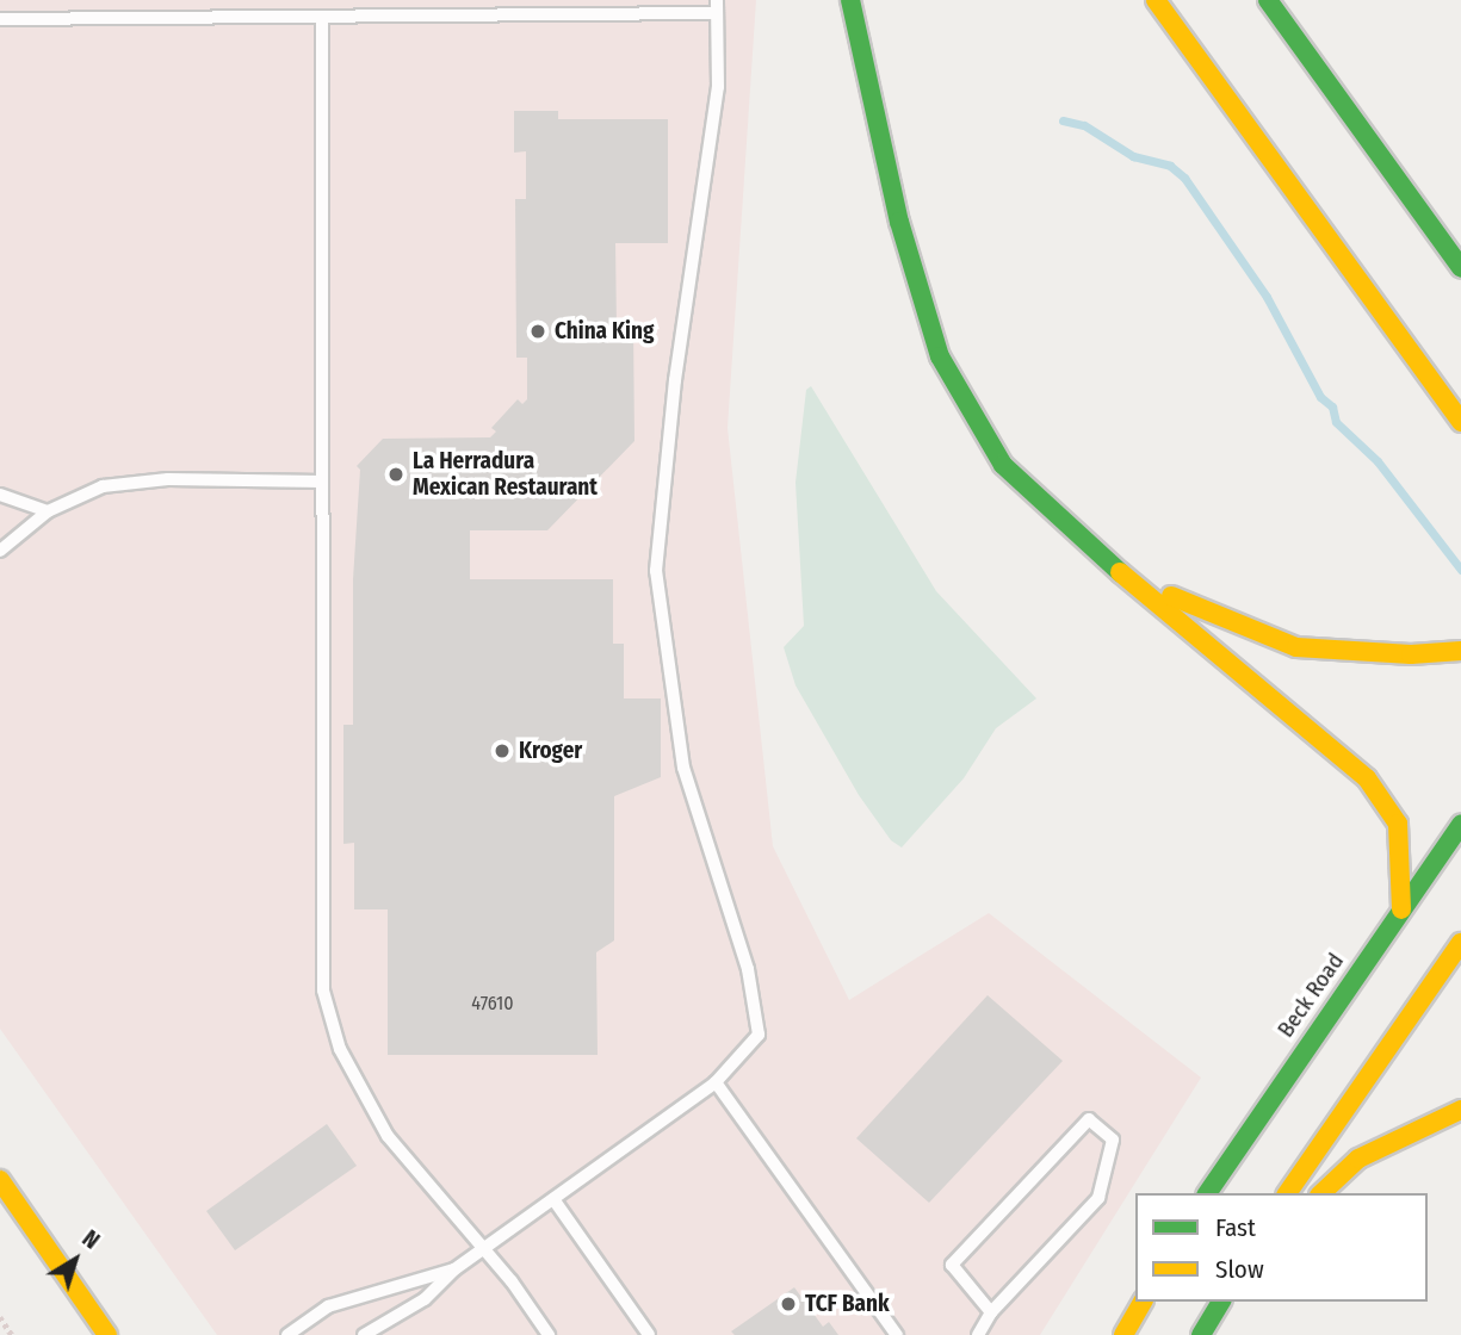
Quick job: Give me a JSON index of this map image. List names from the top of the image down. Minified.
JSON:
{"streets":{"main road":["Beck Road"]},"places":["China King","La Herradura Mexican Restaurant","Kroger","TCF Bank"],"house_numbers":["47610"],"legend":["Fast","Slow"],"north":"top right"}
